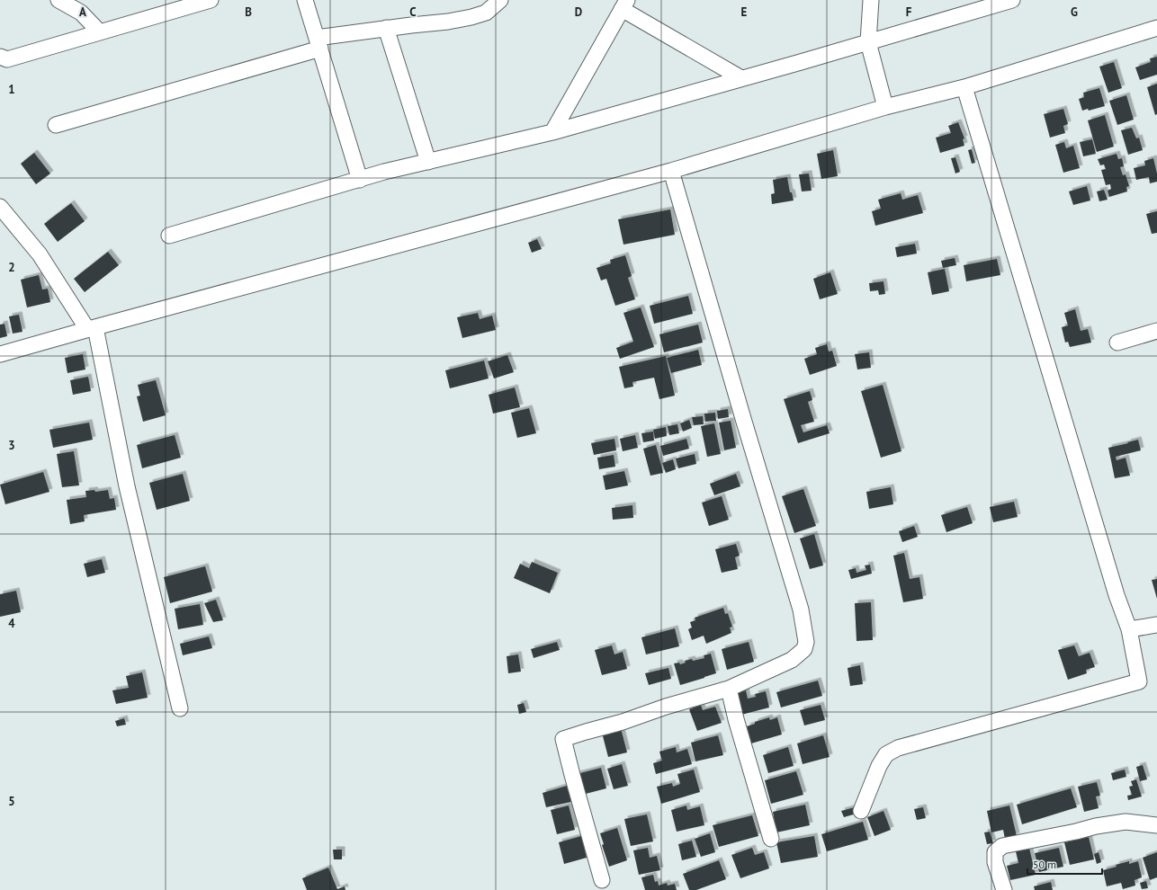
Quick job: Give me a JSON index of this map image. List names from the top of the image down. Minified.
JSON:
{"scale_bar":"50 m","grid":{"columns":["A","B","C","D","E","F","G"],"rows":["1","2","3","4","5"]}}
